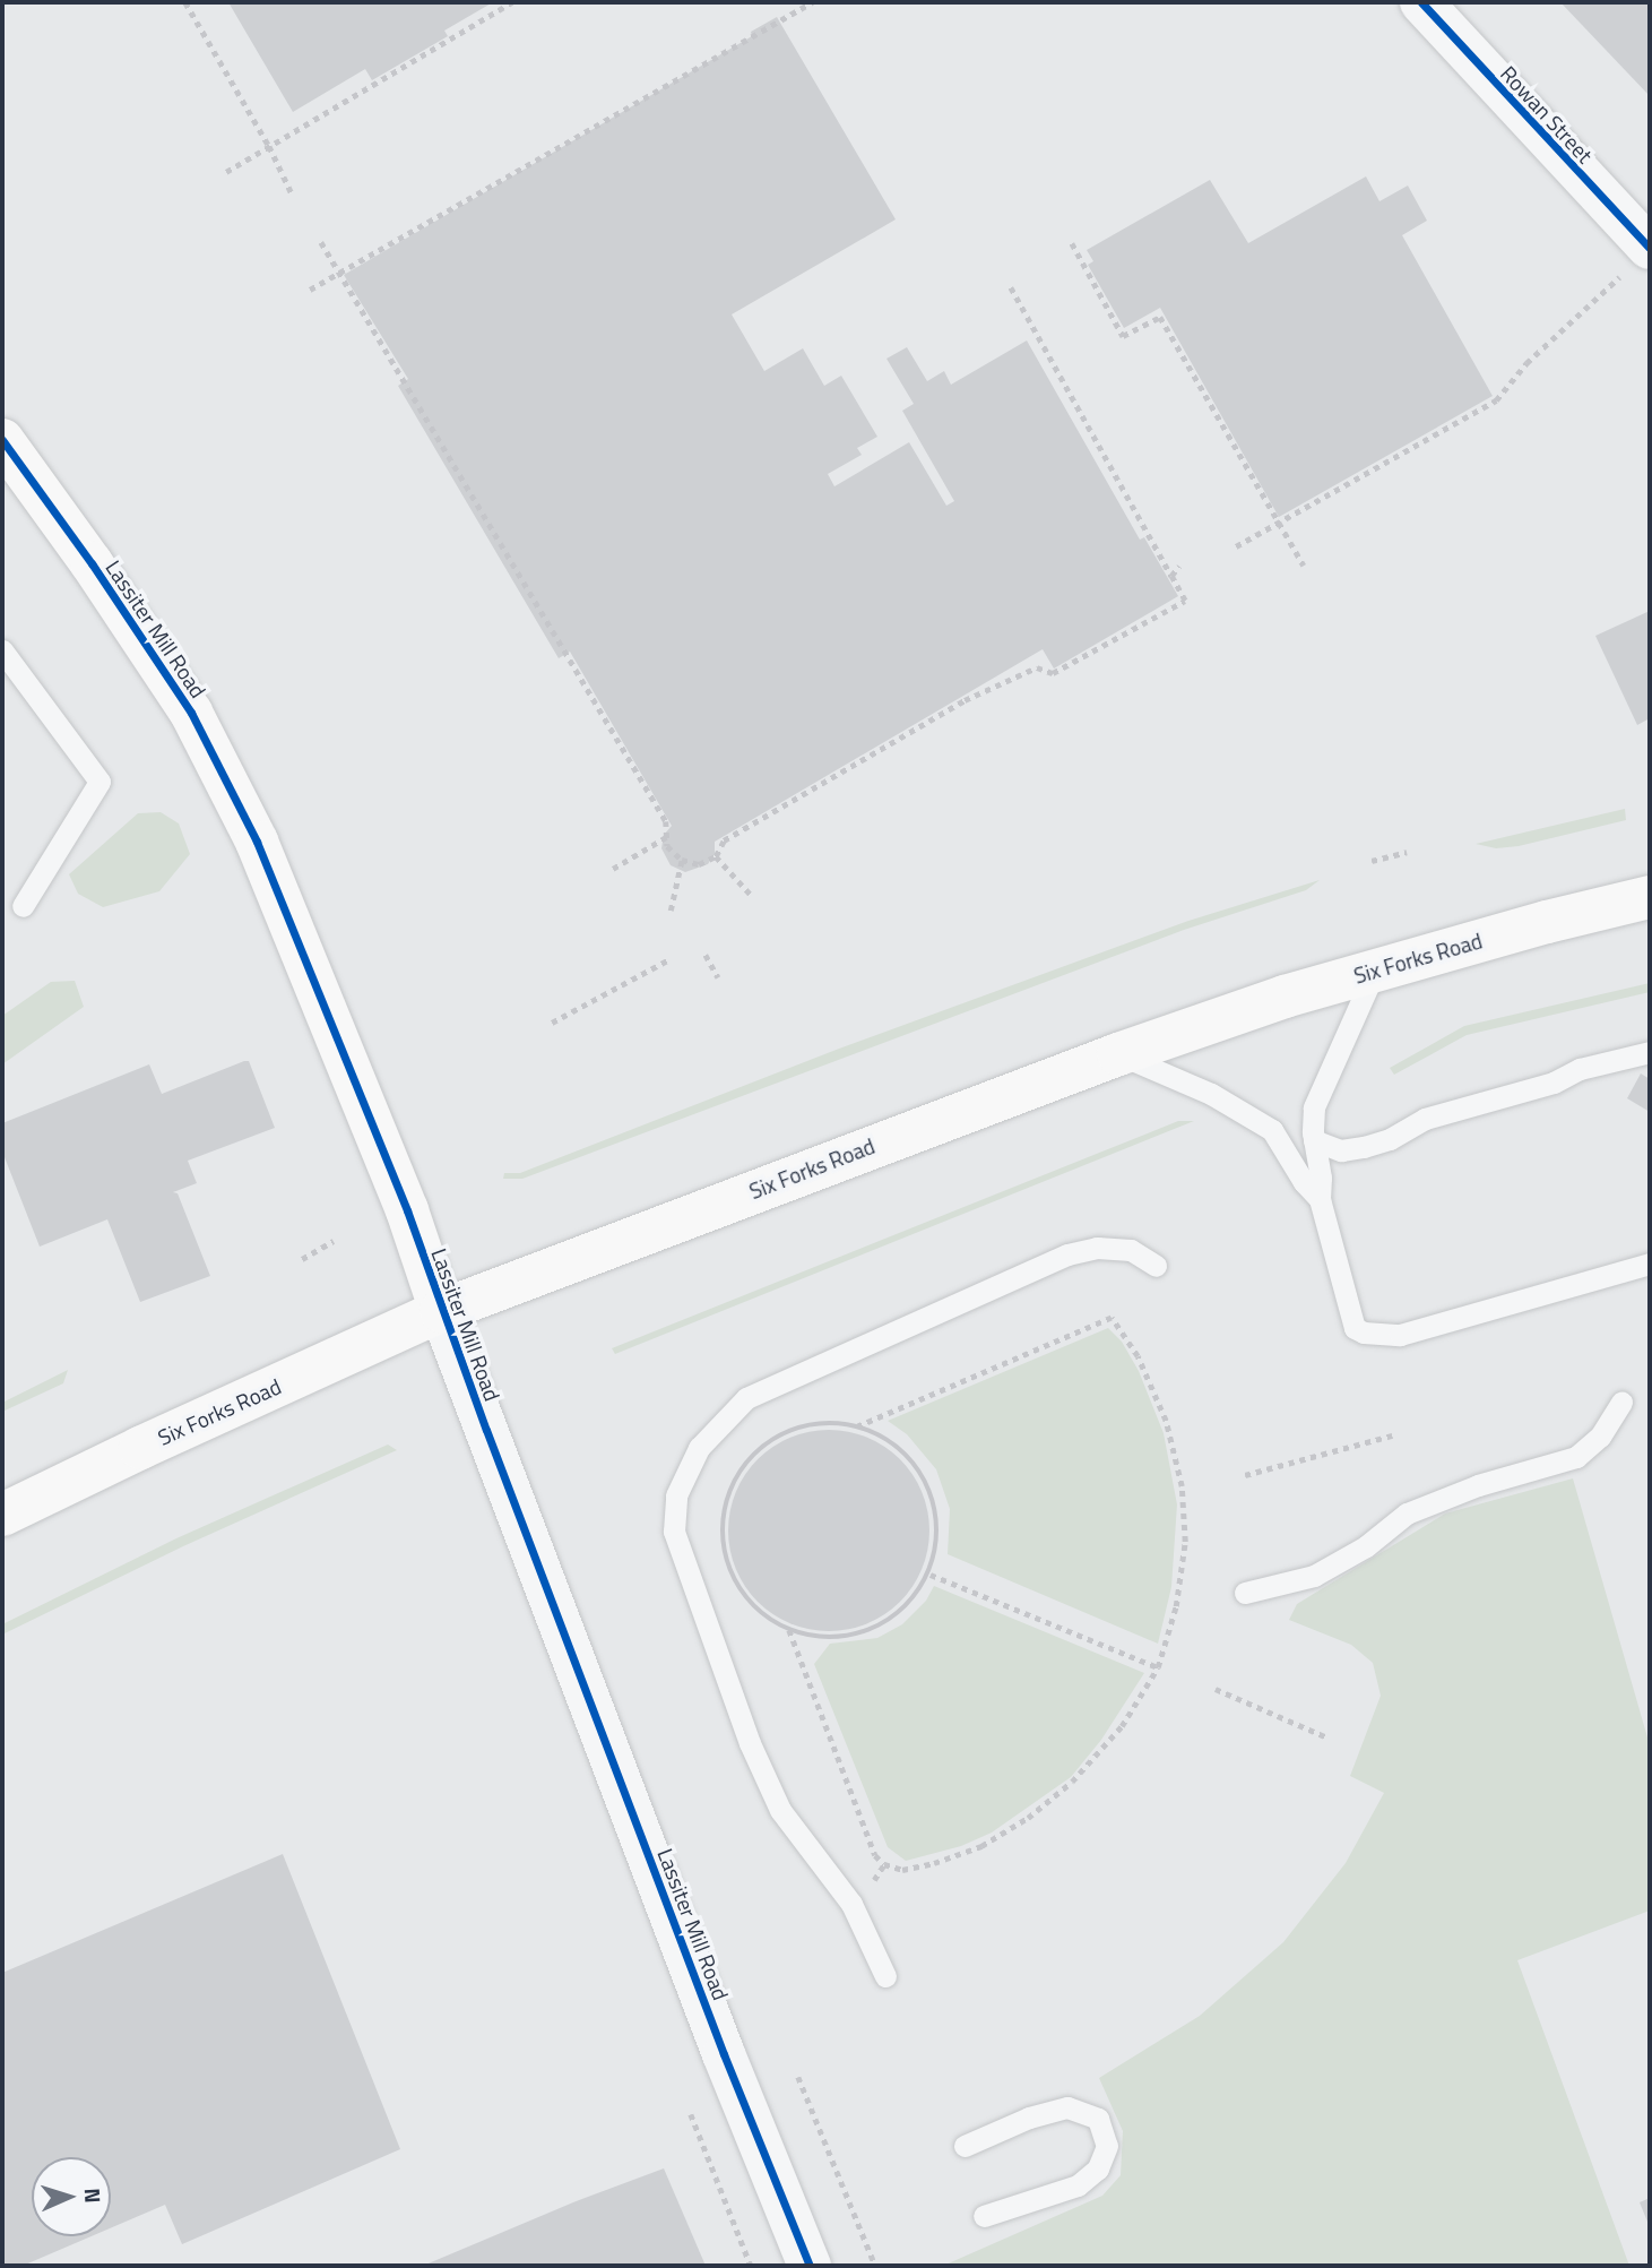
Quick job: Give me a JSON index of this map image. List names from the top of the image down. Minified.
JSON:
{"streets":{"main road":["Lassiter Mill Road","Six Forks Road"],"street":["Rowan Street"]},"crossings":[["Lassiter Mill Road","Six Forks Road"]],"north":"right"}
